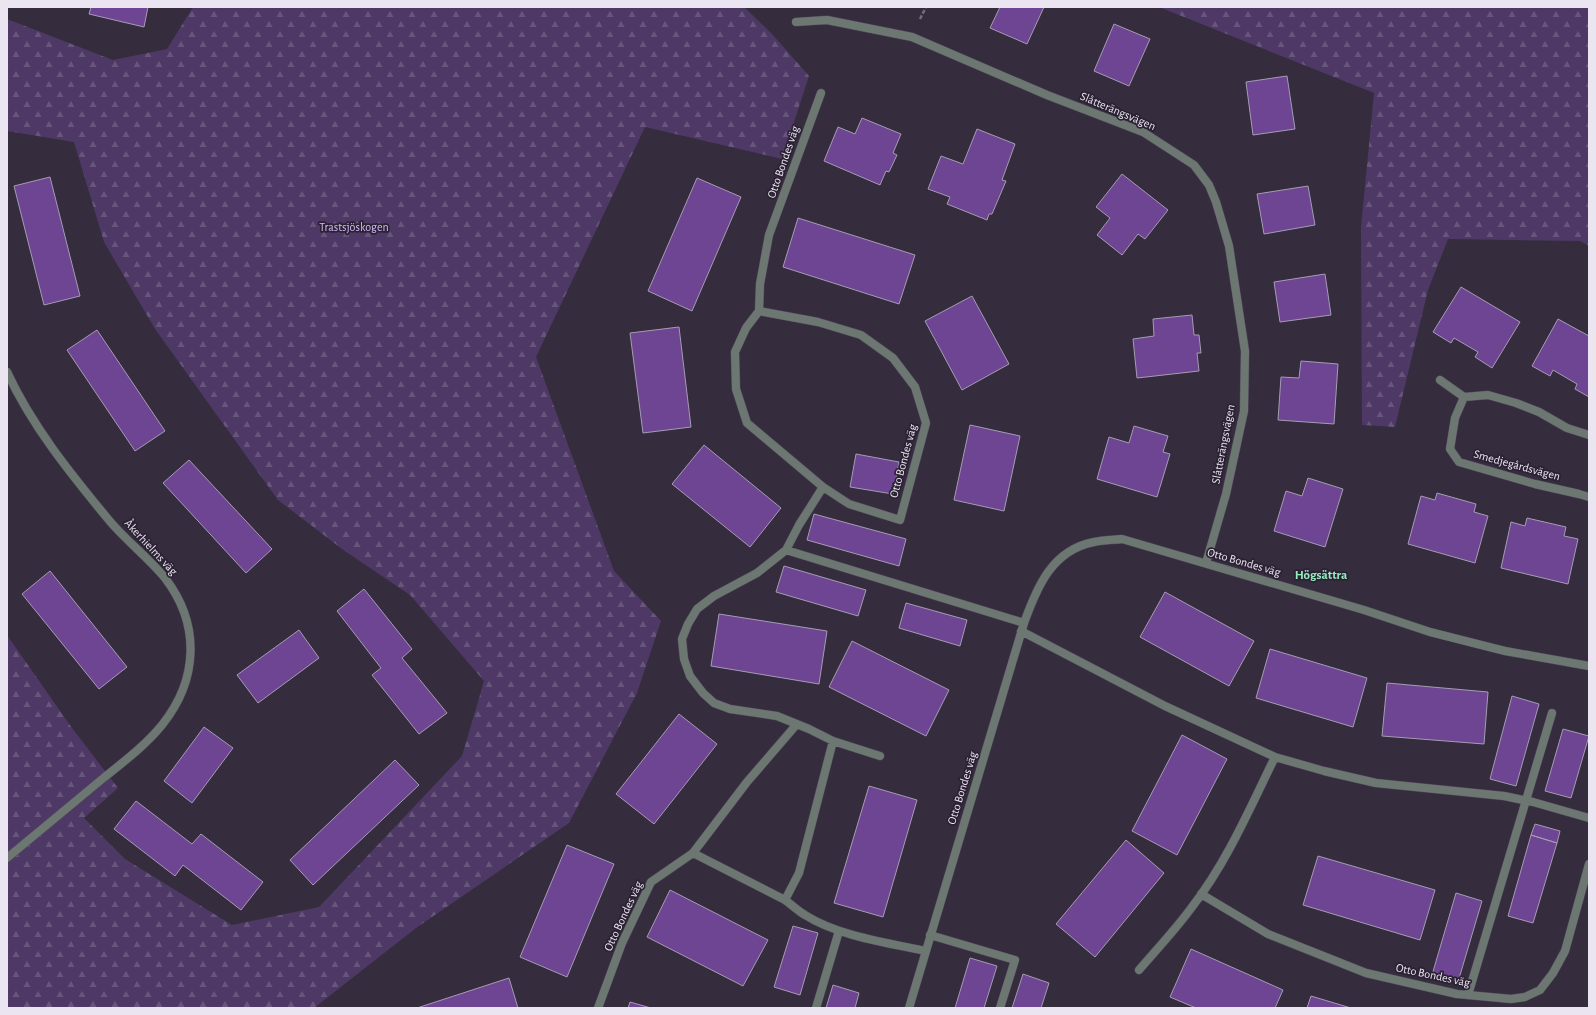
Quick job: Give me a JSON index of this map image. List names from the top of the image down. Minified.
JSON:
{"streets":{"street":["Slåtterängsvägen","Otto Bondes väg","Smedjegårdsvägen","Åkerhielms väg"]},"crossings":[["Slåtterängsvägen","Otto Bondes väg"]],"districts":["Högsättra"],"parks":["Trastsjöskogen"]}
